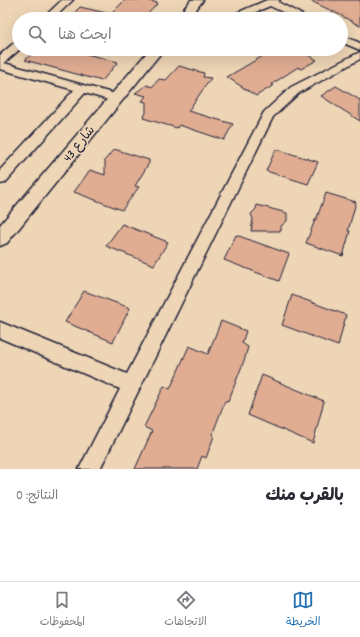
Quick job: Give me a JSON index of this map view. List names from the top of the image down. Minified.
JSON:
{"streets":{"street":["شارع 43"]},"page":{"search":"ابحث هنا","heading":["بالقرب منك","النتائج: 0"],"nav":["الخريطة","الاتجاهات","المحفوظات"]}}
